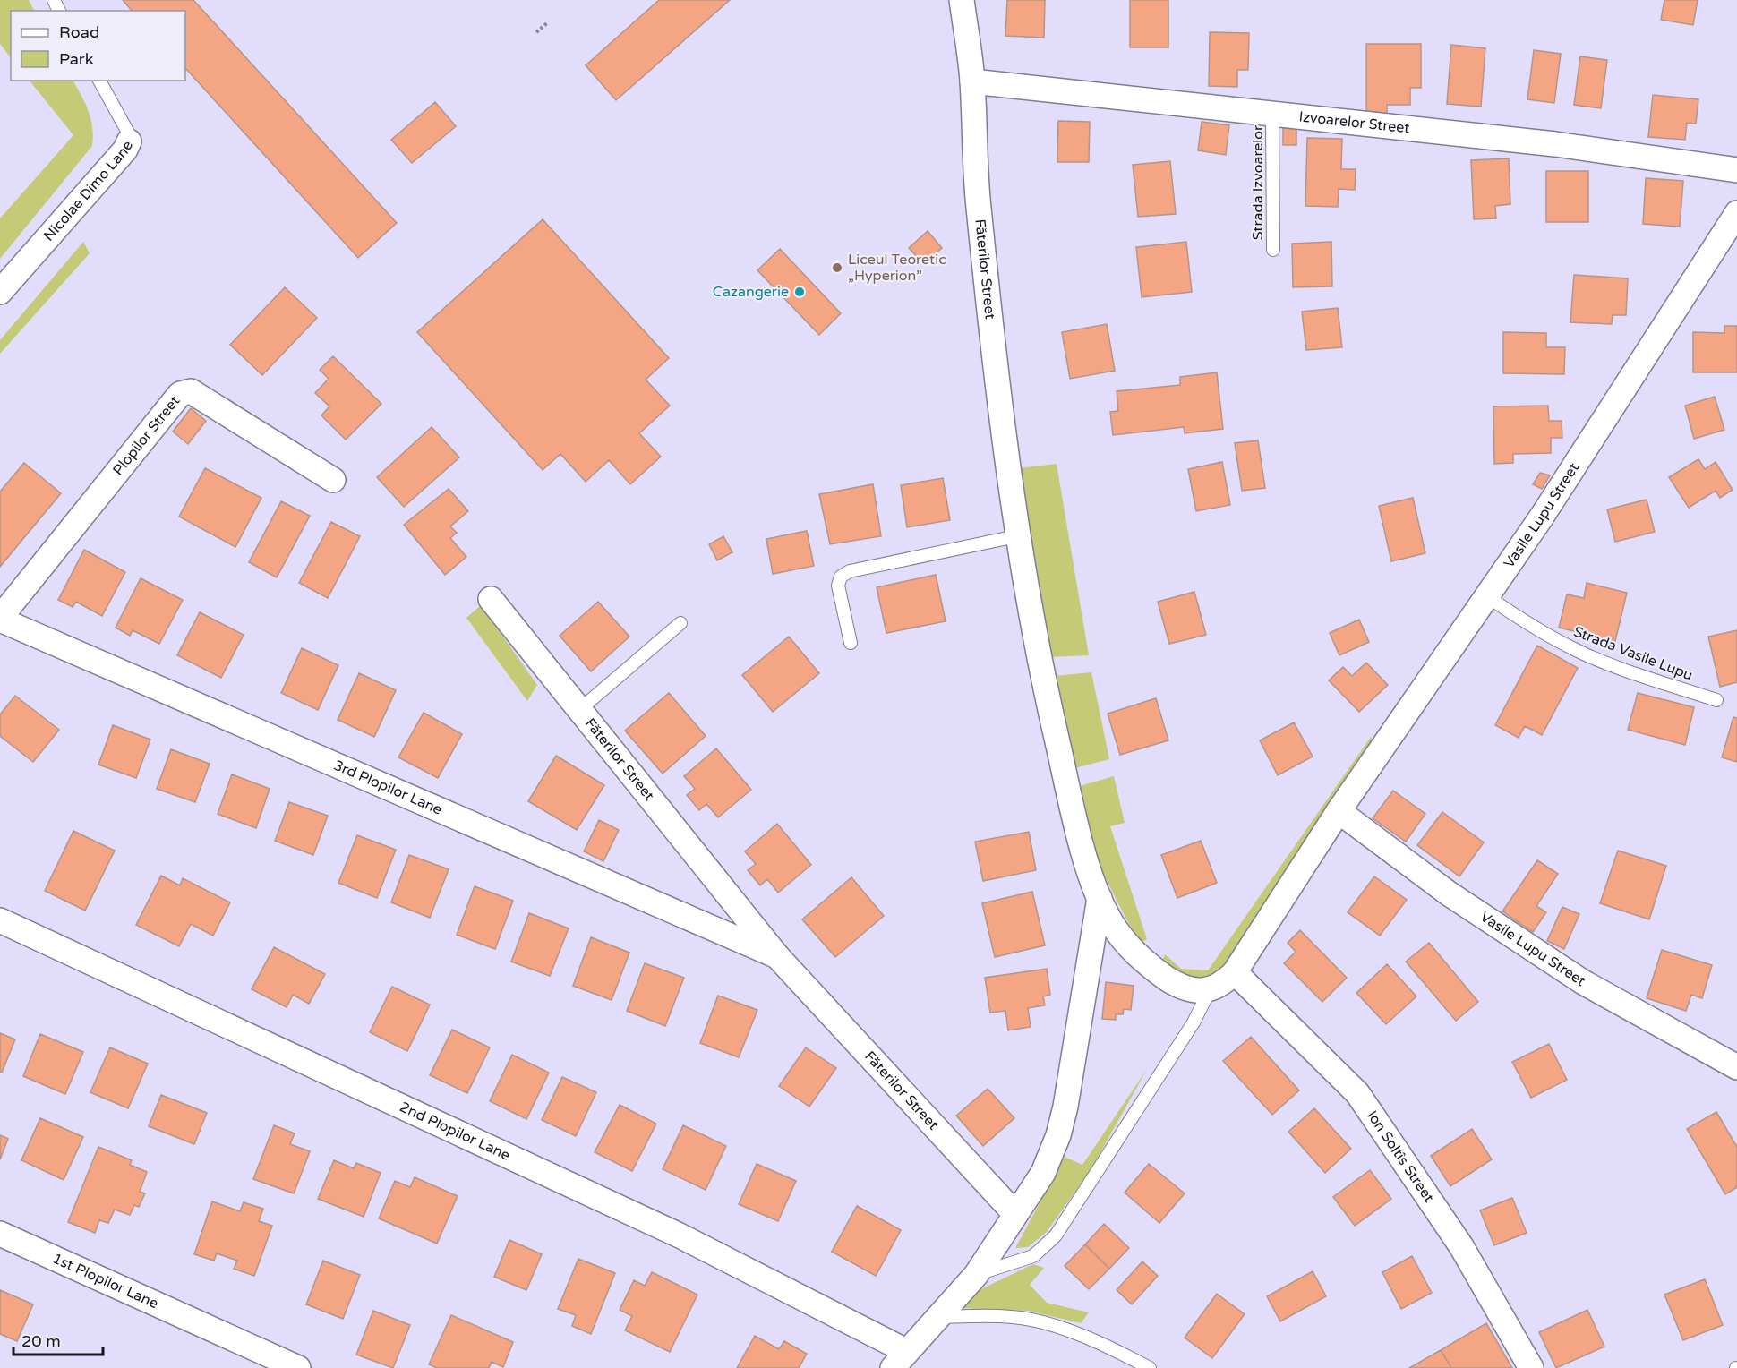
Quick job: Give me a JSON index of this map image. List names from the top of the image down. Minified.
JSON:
{"streets":{"street":["Izvoarelor Street","Nicolae Dimo Lane","Făterilor Street","Plopilor Street","Vasile Lupu Street","3rd Plopilor Lane","2nd Plopilor Lane","Ion Soltîs Street","1st Plopilor Lane"],"lane":["Strada Izvoarelor","Strada Vasile Lupu"]},"crossings":[["Izvoarelor Street","Strada Izvoarelor"],["Izvoarelor Street","Făterilor Street"],["Făterilor Street","Vasile Lupu Street"],["Făterilor Street","3rd Plopilor Lane"],["Făterilor Street","Ion Soltîs Street"],["Plopilor Street","3rd Plopilor Lane"],["Vasile Lupu Street","Strada Vasile Lupu"],["Vasile Lupu Street","Ion Soltîs Street"]],"places":["Liceul Teoretic „Hyperion”","Cazangerie"],"legend":["Road","Park"],"scale_bar":"20 m"}
